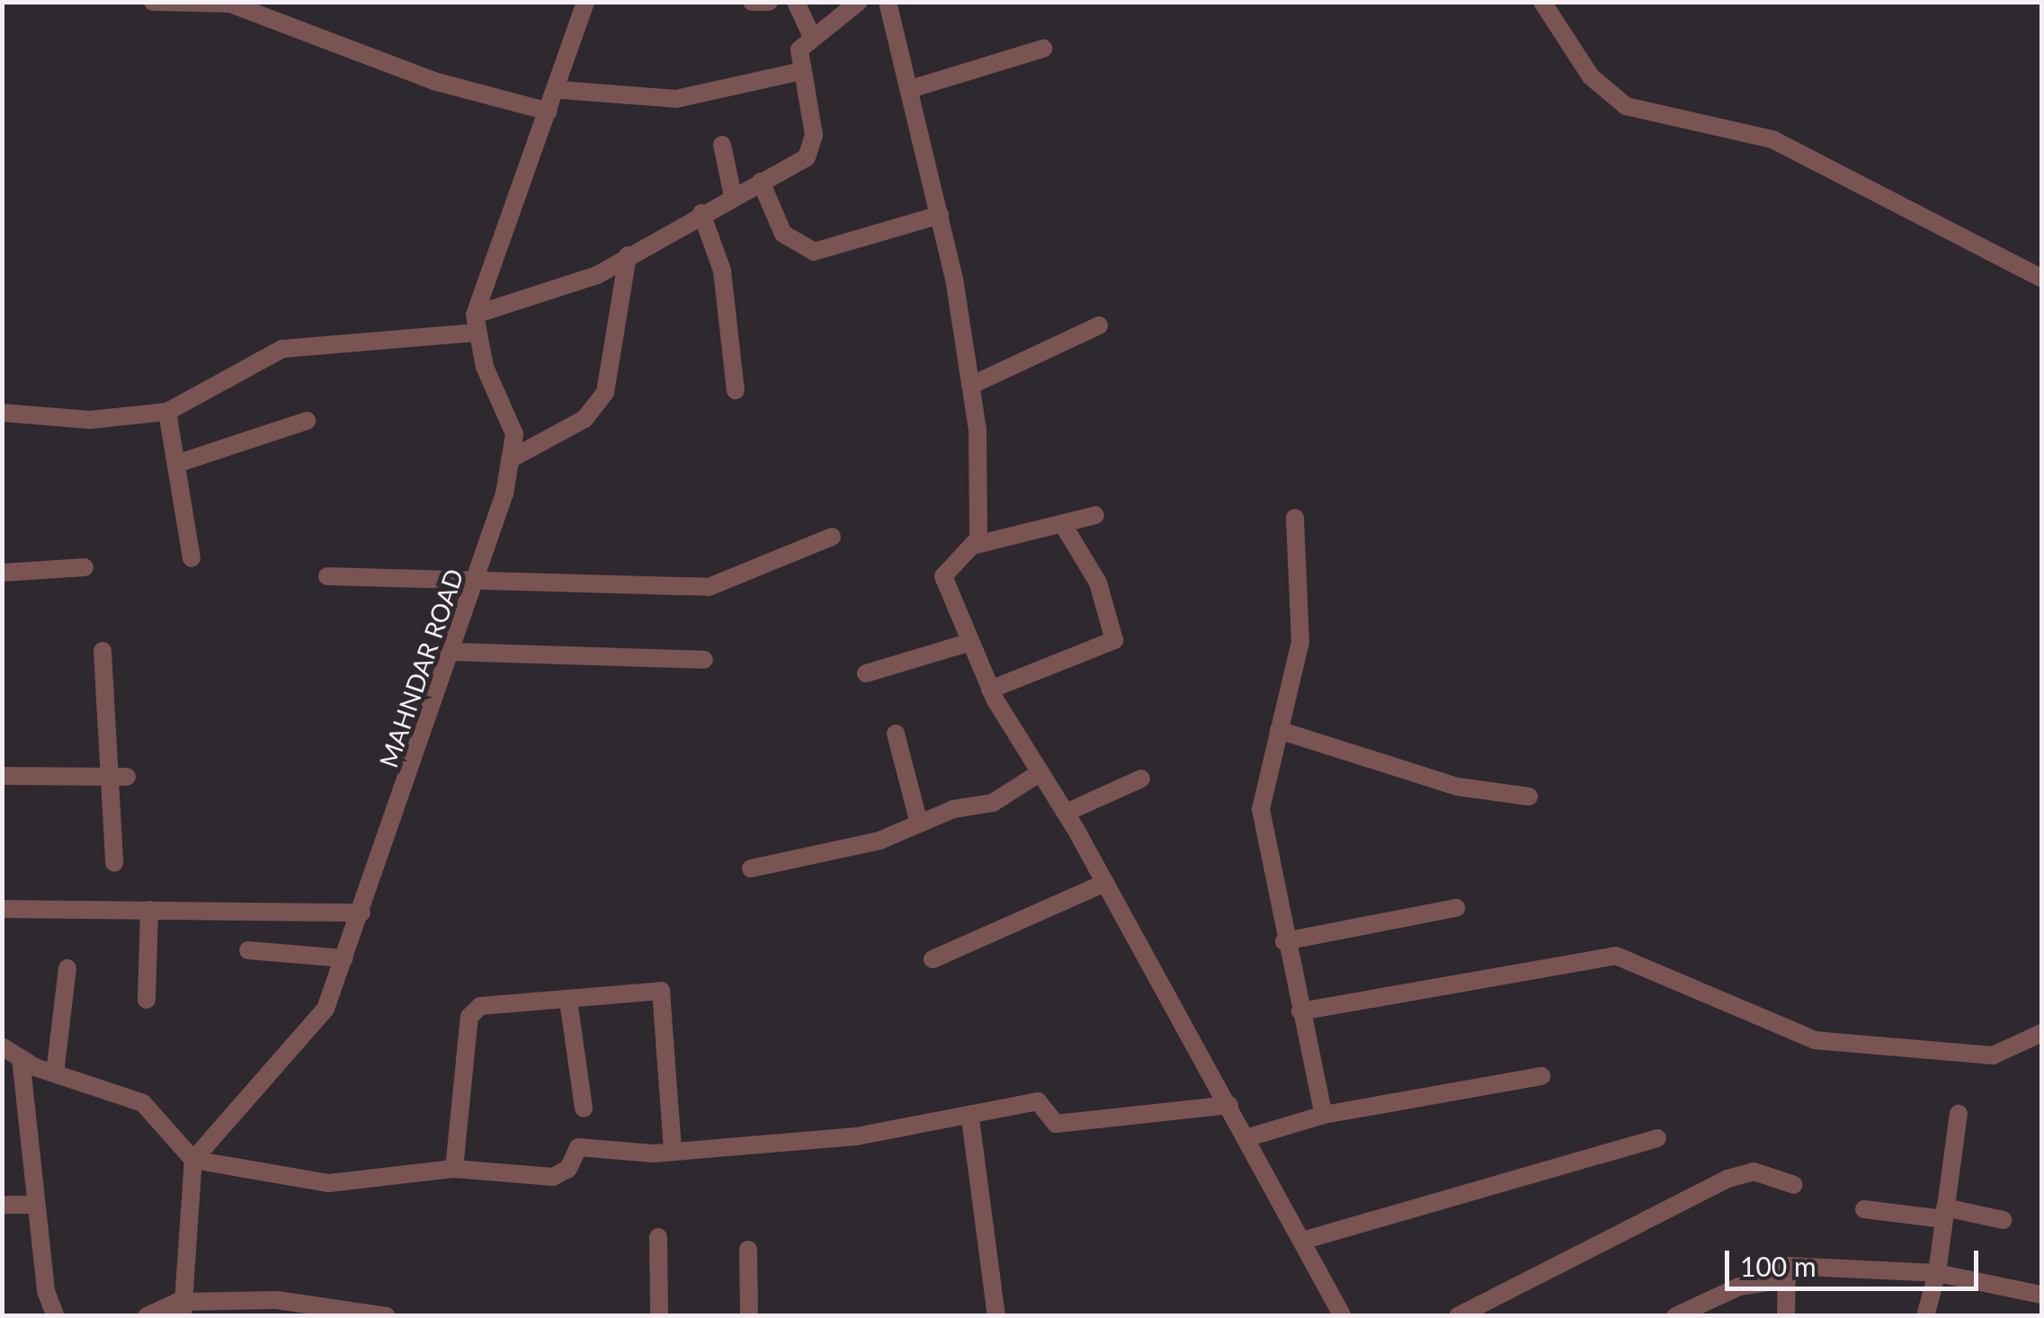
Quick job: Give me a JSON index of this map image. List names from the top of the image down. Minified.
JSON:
{"streets":{"street":["MAHNDAR ROAD"]},"scale_bar":"100 m"}
